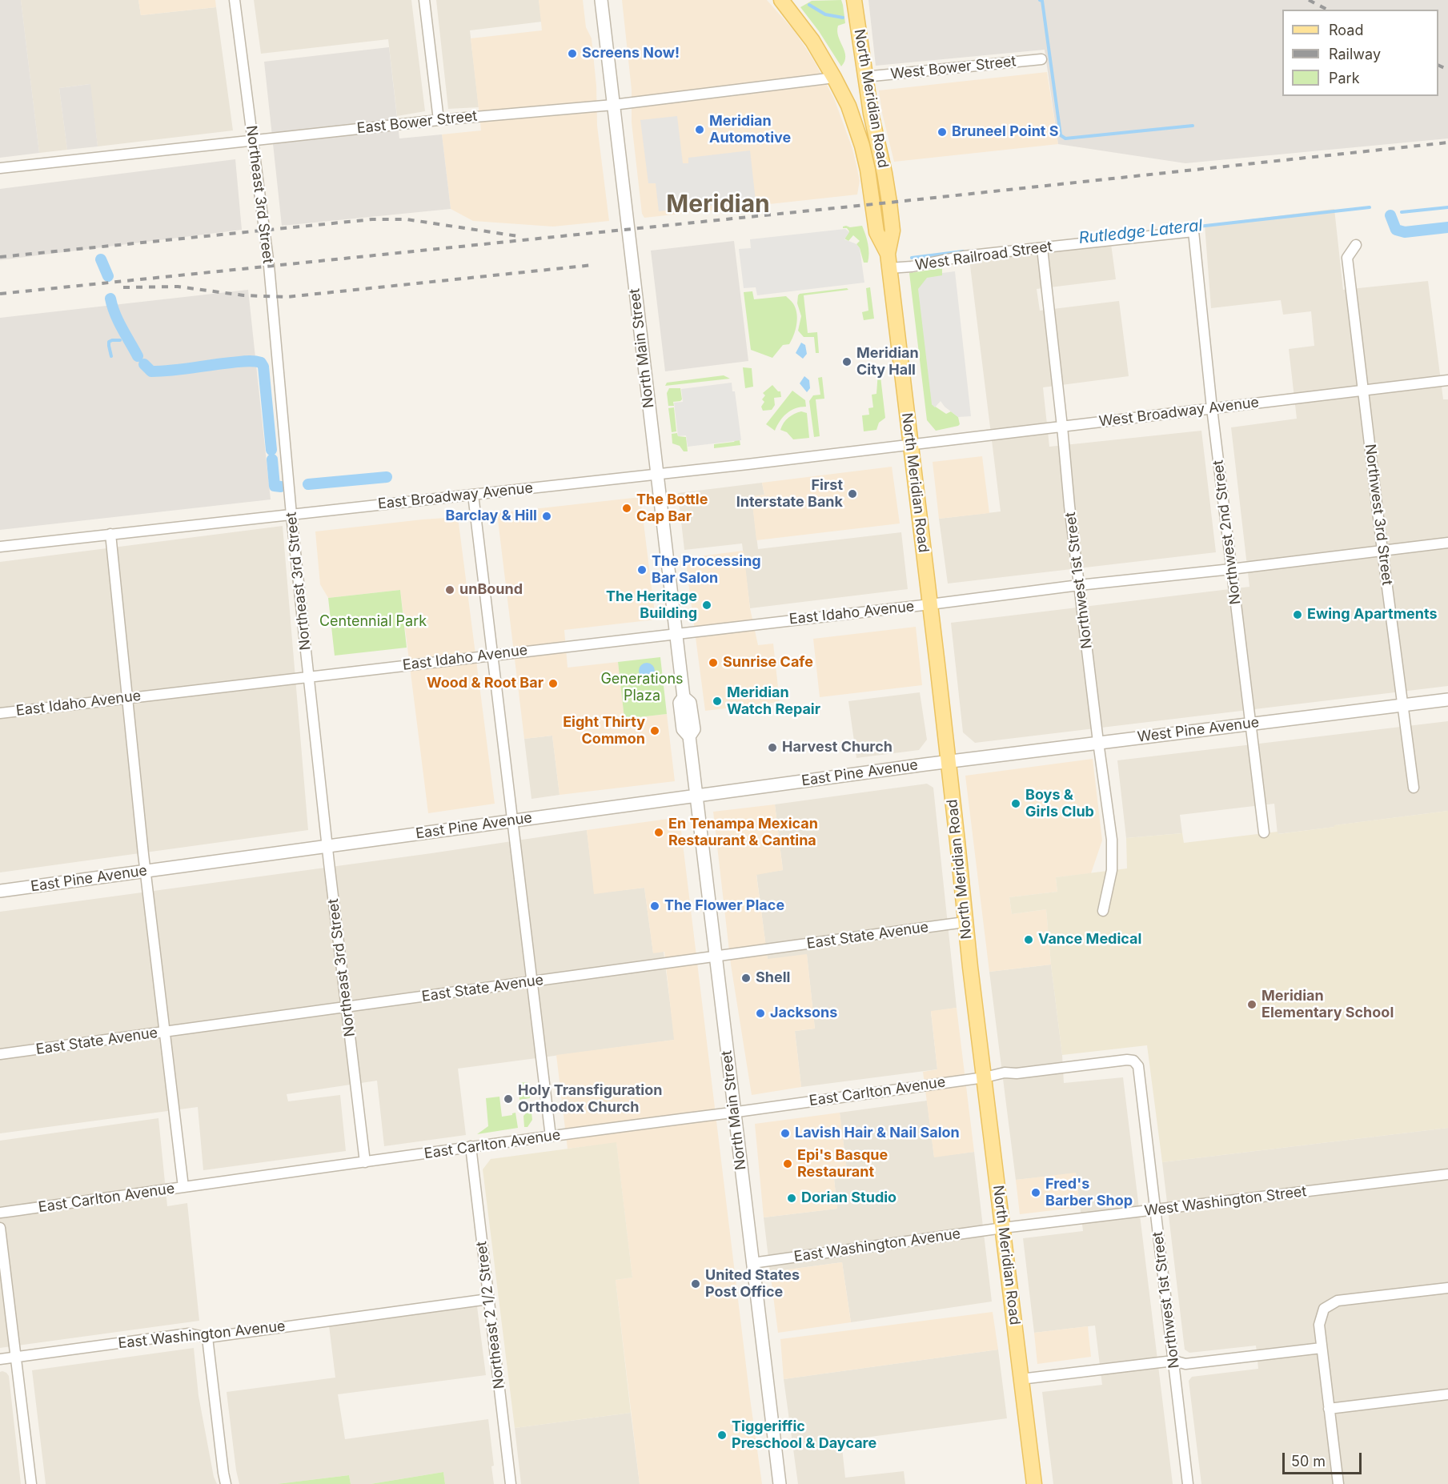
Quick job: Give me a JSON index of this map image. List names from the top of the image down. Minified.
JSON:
{"streets":{"main road":["North Meridian Road"],"street":["West Bower Street","East Bower Street","Northeast 3rd Street","West Railroad Street","North Main Street","West Broadway Avenue","East Broadway Avenue","Northwest 3rd Street","Northwest 2nd Street","Northwest 1st Street","East Idaho Avenue","West Pine Avenue","East Pine Avenue","East State Avenue","East Carlton Avenue","West Washington Street","East Washington Avenue","Northeast 2 1/2 Street"]},"crossings":[["West Bower Street","North Meridian Road"],["North Meridian Road","East Bower Street"],["North Meridian Road","West Railroad Street"],["North Meridian Road","West Broadway Avenue"],["North Meridian Road","East Broadway Avenue"],["North Meridian Road","East Idaho Avenue"],["North Meridian Road","West Pine Avenue"],["North Meridian Road","East Pine Avenue"],["North Meridian Road","East State Avenue"],["North Meridian Road","East Carlton Avenue"],["North Meridian Road","West Washington Street"],["North Meridian Road","East Washington Avenue"],["East Bower Street","Northeast 3rd Street"],["East Bower Street","North Main Street"],["Northeast 3rd Street","East Broadway Avenue"],["Northeast 3rd Street","East Idaho Avenue"],["Northeast 3rd Street","East Pine Avenue"],["Northeast 3rd Street","East State Avenue"],["Northeast 3rd Street","East Carlton Avenue"],["West Railroad Street","Northwest 2nd Street"],["West Railroad Street","Northwest 1st Street"],["North Main Street","East Broadway Avenue"],["North Main Street","East Idaho Avenue"],["North Main Street","East Pine Avenue"],["North Main Street","East State Avenue"],["North Main Street","East Carlton Avenue"],["North Main Street","East Washington Avenue"],["West Broadway Avenue","East Broadway Avenue"],["West Broadway Avenue","Northwest 3rd Street"],["West Broadway Avenue","Northwest 2nd Street"],["West Broadway Avenue","Northwest 1st Street"],["Northwest 3rd Street","East Idaho Avenue"],["Northwest 3rd Street","West Pine Avenue"],["Northwest 2nd Street","East Idaho Avenue"],["Northwest 2nd Street","West Pine Avenue"],["Northwest 1st Street","East Idaho Avenue"],["Northwest 1st Street","West Pine Avenue"],["Northwest 1st Street","East Carlton Avenue"],["Northwest 1st Street","West Washington Street"],["West Pine Avenue","East Pine Avenue"],["East Carlton Avenue","Northeast 2 1/2 Street"],["West Washington Street","East Washington Avenue"],["East Washington Avenue","Northeast 2 1/2 Street"]],"districts":["Meridian"],"water":["Rutledge Lateral"],"parks":["Centennial Park","Generations Plaza"],"places":["Screens Now!","Meridian Automotive","Bruneel Point S","Meridian City Hall","First Interstate Bank","The Bottle Cap Bar","Barclay & Hill","The Processing Bar Salon","unBound","The Heritage Building","Ewing Apartments","Sunrise Cafe","Wood & Root Bar","Meridian Watch Repair","Eight Thirty Common","Harvest Church","Boys & Girls Club","En Tenampa Mexican Restaurant & Cantina","The Flower Place","Vance Medical","Shell","Meridian Elementary School","Jacksons","Holy Transfiguration Orthodox Church","Lavish Hair & Nail Salon","Epi's Basque Restaurant","Fred's Barber Shop","Dorian Studio","United States Post Office","Tiggeriffic Preschool & Daycare"],"legend":["Road","Railway","Park"],"scale_bar":"50 m"}
